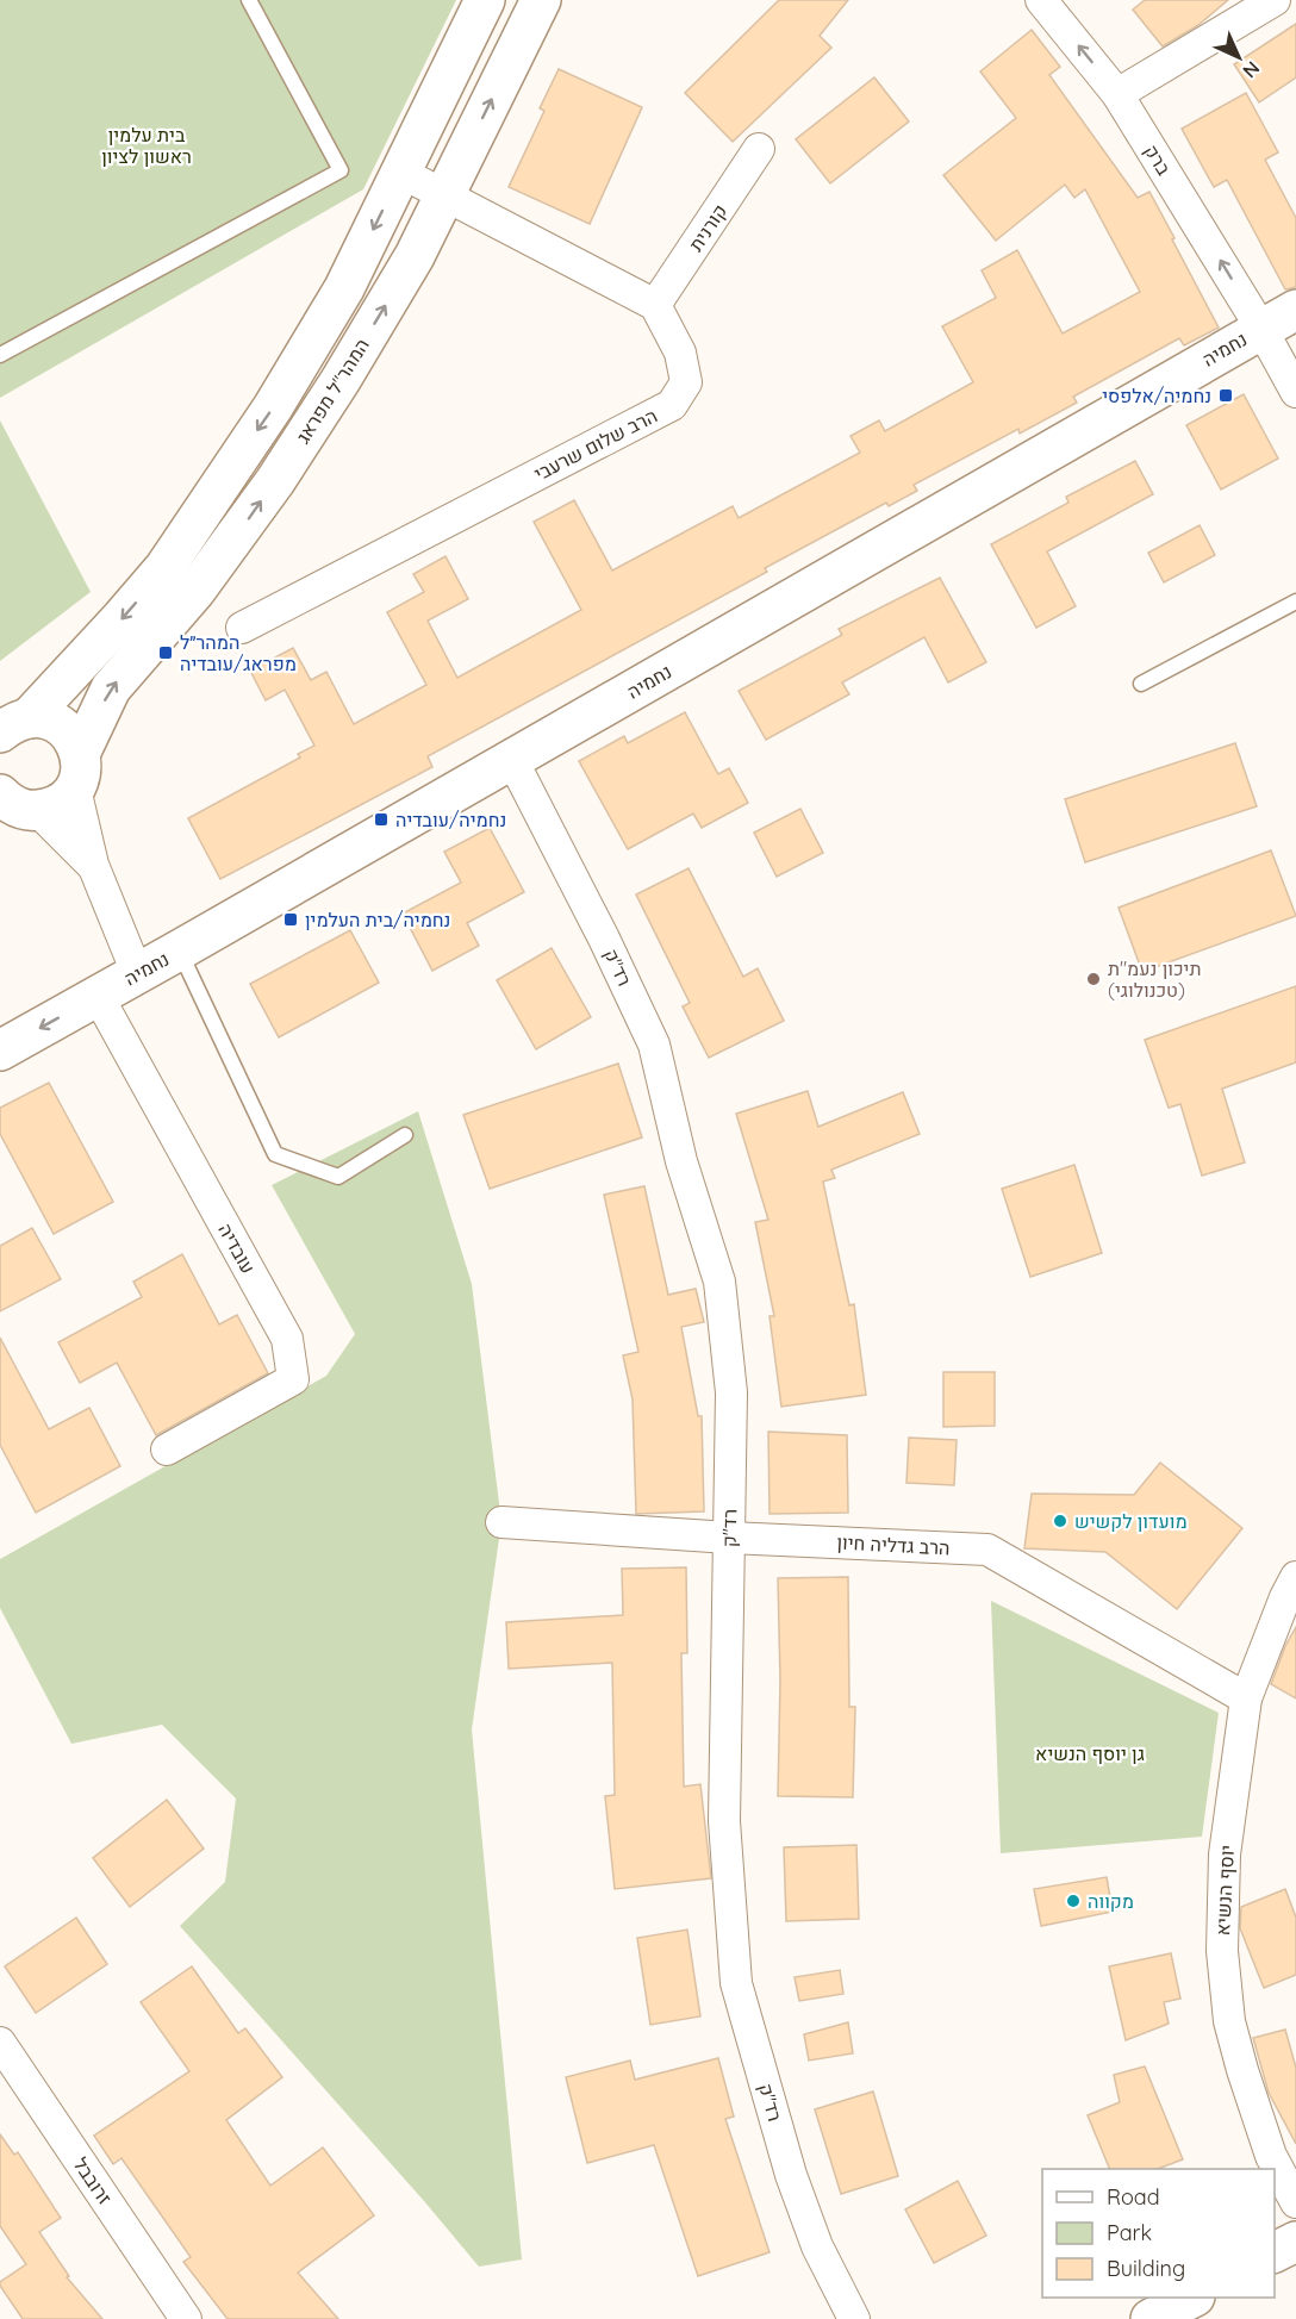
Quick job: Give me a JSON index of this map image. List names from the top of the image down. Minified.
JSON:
{"streets":{"street":["ברק","קורנית","נחמיה","המהר\"ל מפראג","הרב שלום שרעבי","רד\"ק","עובדיה","הרב גדליה חיון","יוסף הנשיא","זרובבל"]},"crossings":[["ברק","נחמיה"],["קורנית","הרב שלום שרעבי"],["נחמיה","רד\"ק"],["נחמיה","עובדיה"],["רד\"ק","הרב גדליה חיון"],["הרב גדליה חיון","יוסף הנשיא"]],"one_way":["ברק"],"parks":["בית עלמין ראשון לציון","גן יוסף הנשיא"],"places":{"transit":["נחמיה/אלפסי","המהר״ל מפראג/עובדיה","נחמיה/עובדיה","נחמיה/בית העלמין"],"other":["תיכון נעמ\"ת (טכנולוגי)","מועדון לקשיש","מקווה"]},"legend":["Road","Park","Building"],"north":"bottom right"}
